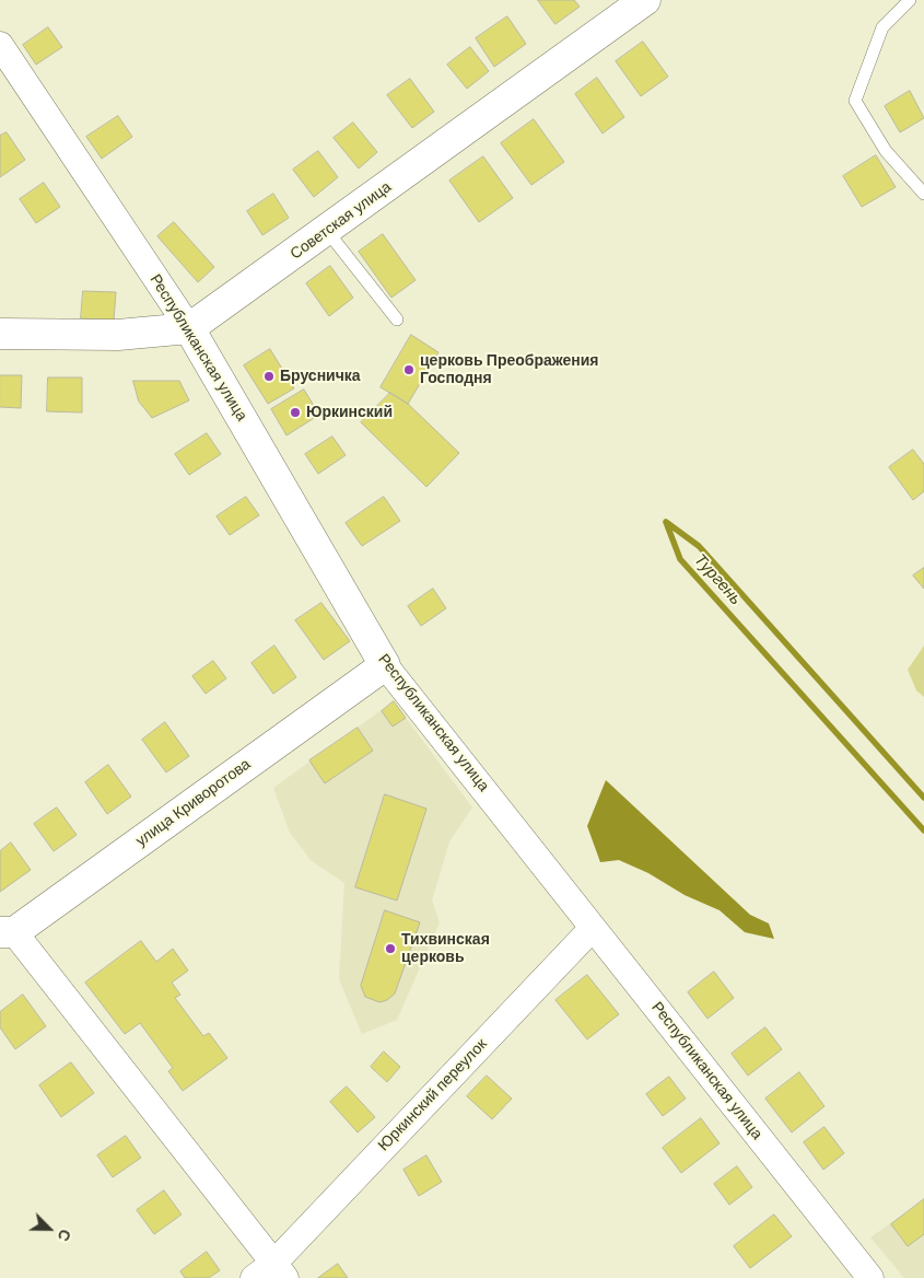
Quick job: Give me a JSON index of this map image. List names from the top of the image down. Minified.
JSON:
{"streets":{"street":["Советская улица","Республиканская улица","улица Криворотова","Юркинский переулок"]},"crossings":[["Советская улица","Республиканская улица"],["Республиканская улица","улица Криворотова"],["Республиканская улица","Юркинский переулок"]],"water":["Тургень"],"places":["церковь Преображения Господня","Брусничка","Юркинский","Тихвинская церковь"],"north":"bottom right"}
